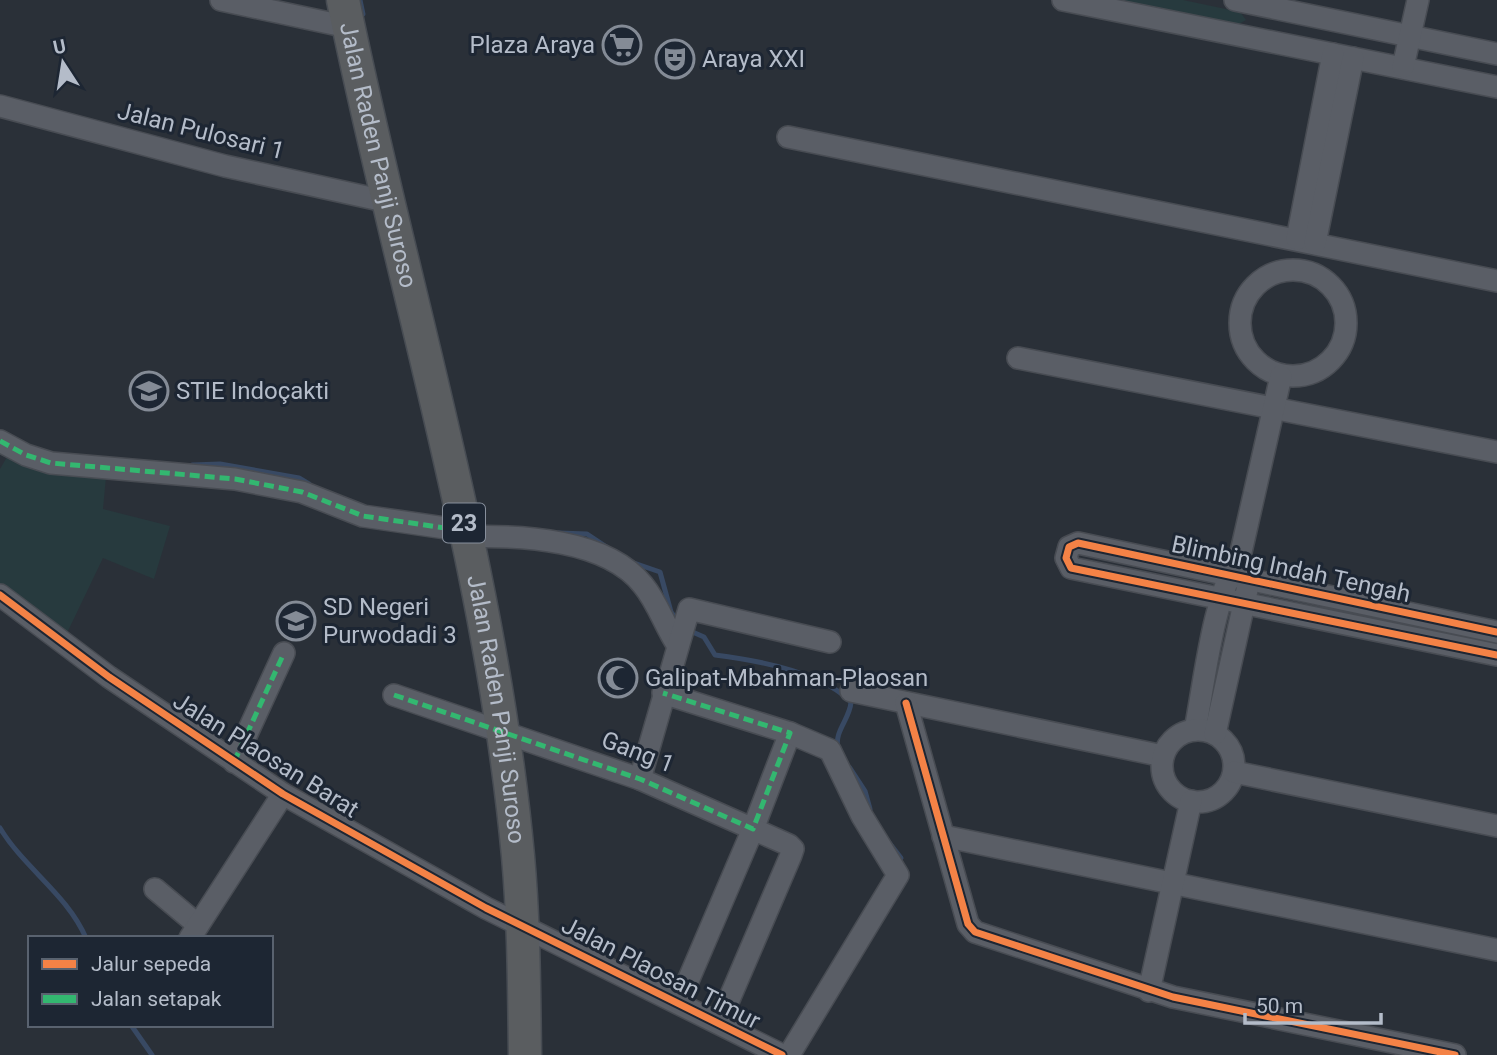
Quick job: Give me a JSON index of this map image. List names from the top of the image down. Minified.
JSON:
{"streets":{"highway":["Jalan Raden Panji Suroso","23"],"street":["Jalan Pulosari 1","Blimbing Indah Tengah","Gang 1","Jalan Plaosan Barat","Jalan Plaosan Timur"]},"crossings":[["Jalan Pulosari 1","Jalan Raden Panji Suroso"],["Jalan Raden Panji Suroso","Gang 1"],["Jalan Raden Panji Suroso","Jalan Plaosan Barat"],["Jalan Raden Panji Suroso","Jalan Plaosan Timur"],["Gang 1","Jalan Plaosan Timur"],["Jalan Plaosan Barat","Jalan Plaosan Timur"]],"places":{"supermarket":["Plaza Araya"],"theatre":["Araya XXI"],"school or university":["STIE Indoçakti","SD Negeri Purwodadi 3"],"mosque":["Galipat-Mbahman-Plaosan"]},"legend":["Jalur sepeda","Jalan setapak"],"scale_bar":"50 m","north":"top"}
